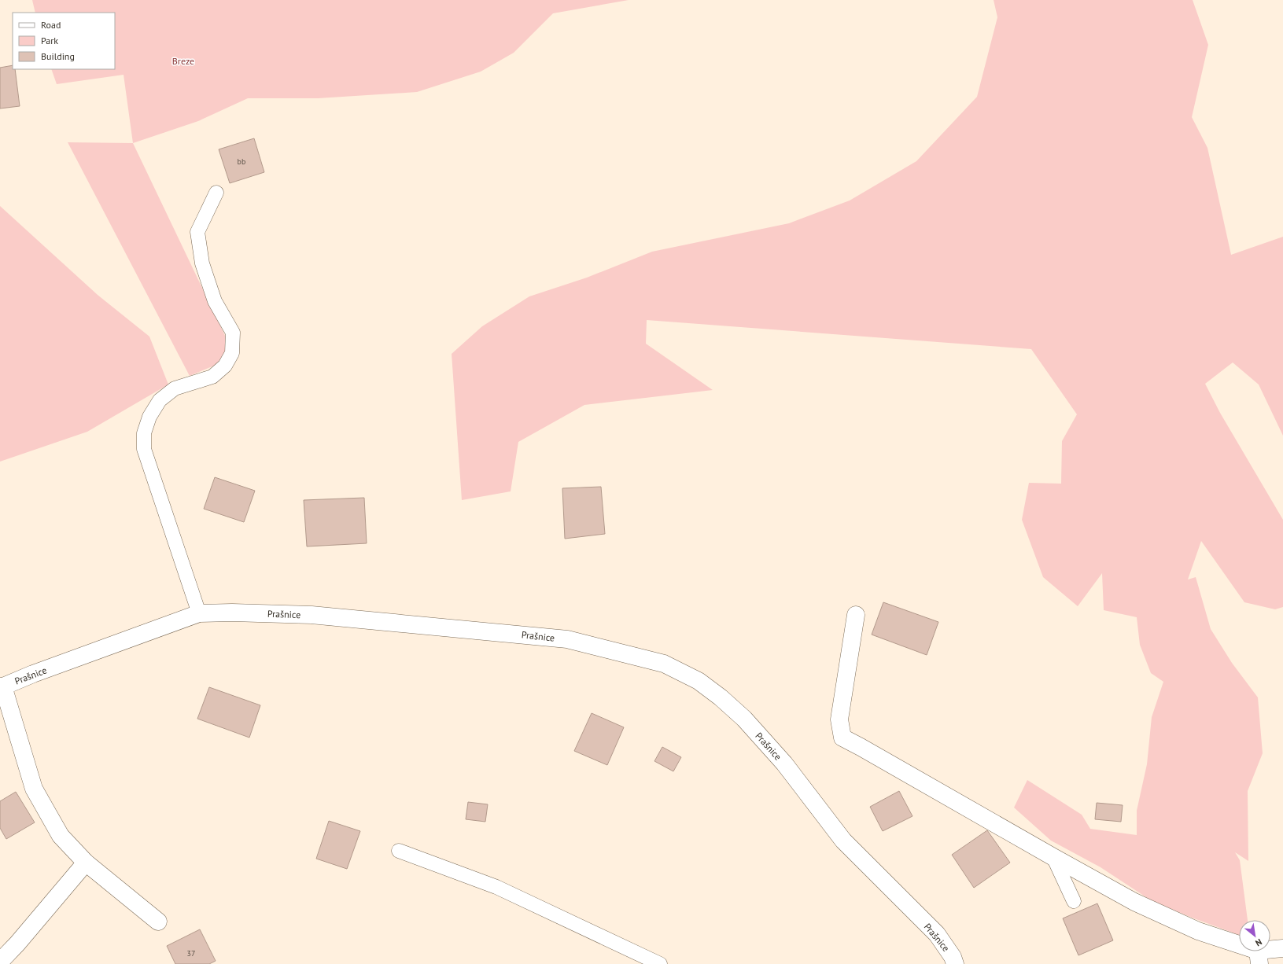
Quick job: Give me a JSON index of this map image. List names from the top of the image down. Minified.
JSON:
{"streets":{"street":["Prašnice"]},"parks":["Breze"],"house_numbers":["bb","37"],"legend":["Road","Park","Building"],"north":"bottom right"}
